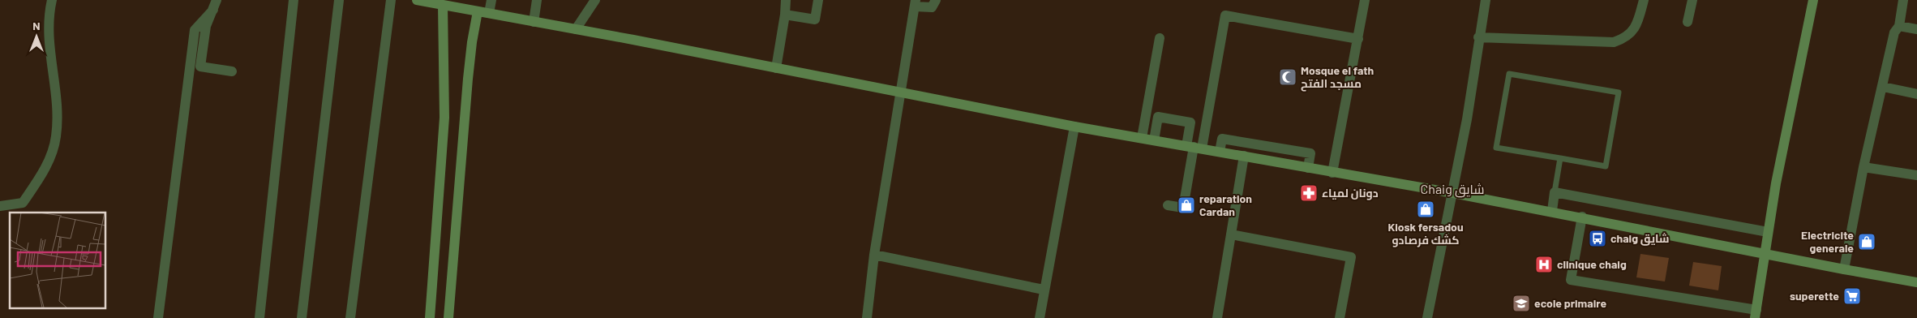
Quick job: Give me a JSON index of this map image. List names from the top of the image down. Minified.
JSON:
{"districts":["Chaig شايق"],"places":{"mosque":["Mosque el fath مسجد الفتح"],"pharmacy":["دونان لمياء"],"shop":["reparation Cardan","Kiosk fersadou كشك فرصادو","Electricite generale"],"bus stop":["chaig شايق"],"hospital":["clinique chaig"],"supermarket":["superette"],"school or university":["ecole primaire"]},"north":"top"}
